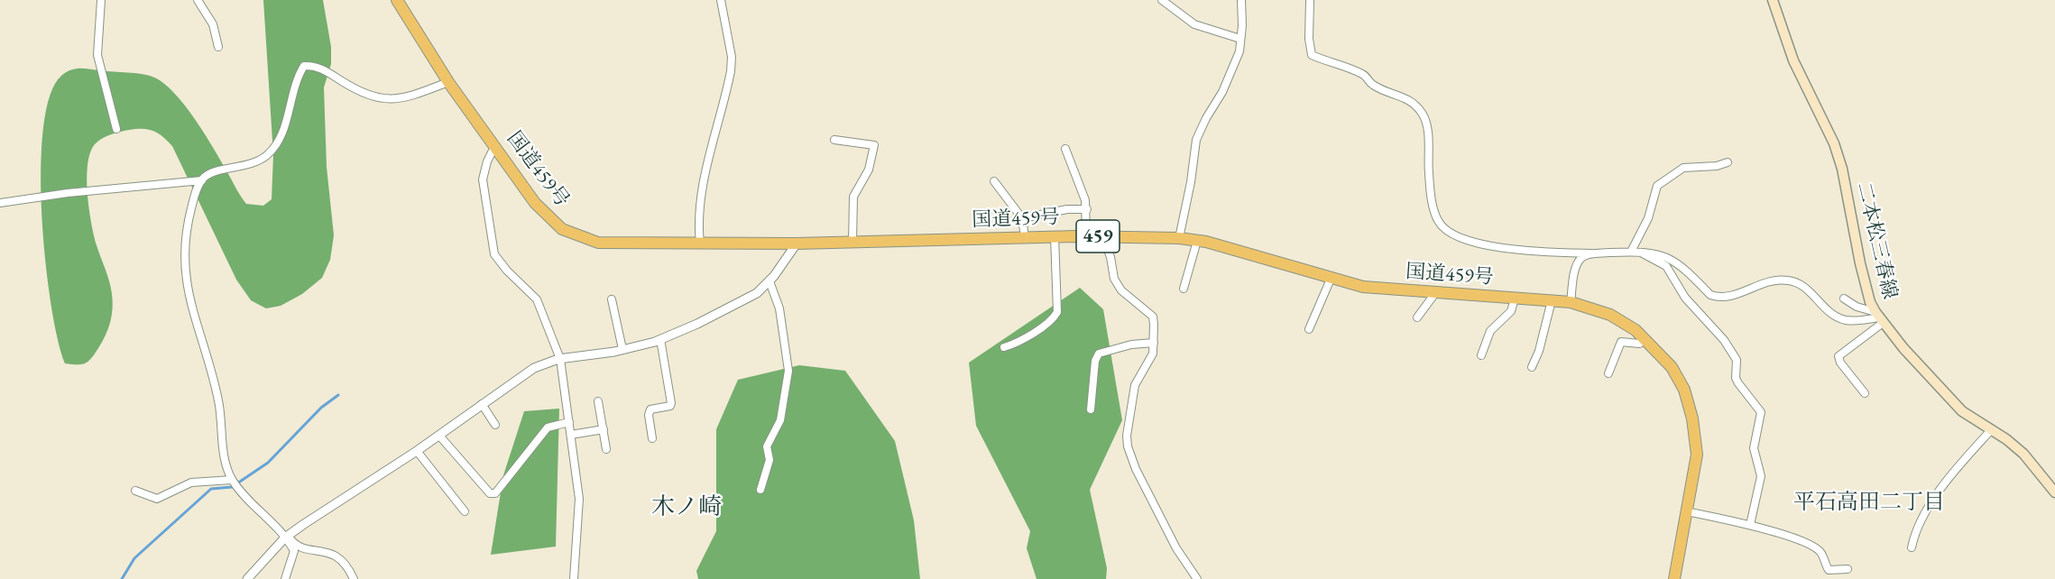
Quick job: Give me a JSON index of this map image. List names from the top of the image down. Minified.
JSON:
{"streets":{"highway":["国道459号","459"],"main road":["二本松三春線"]},"districts":["平石高田二丁目","木ノ崎"]}
